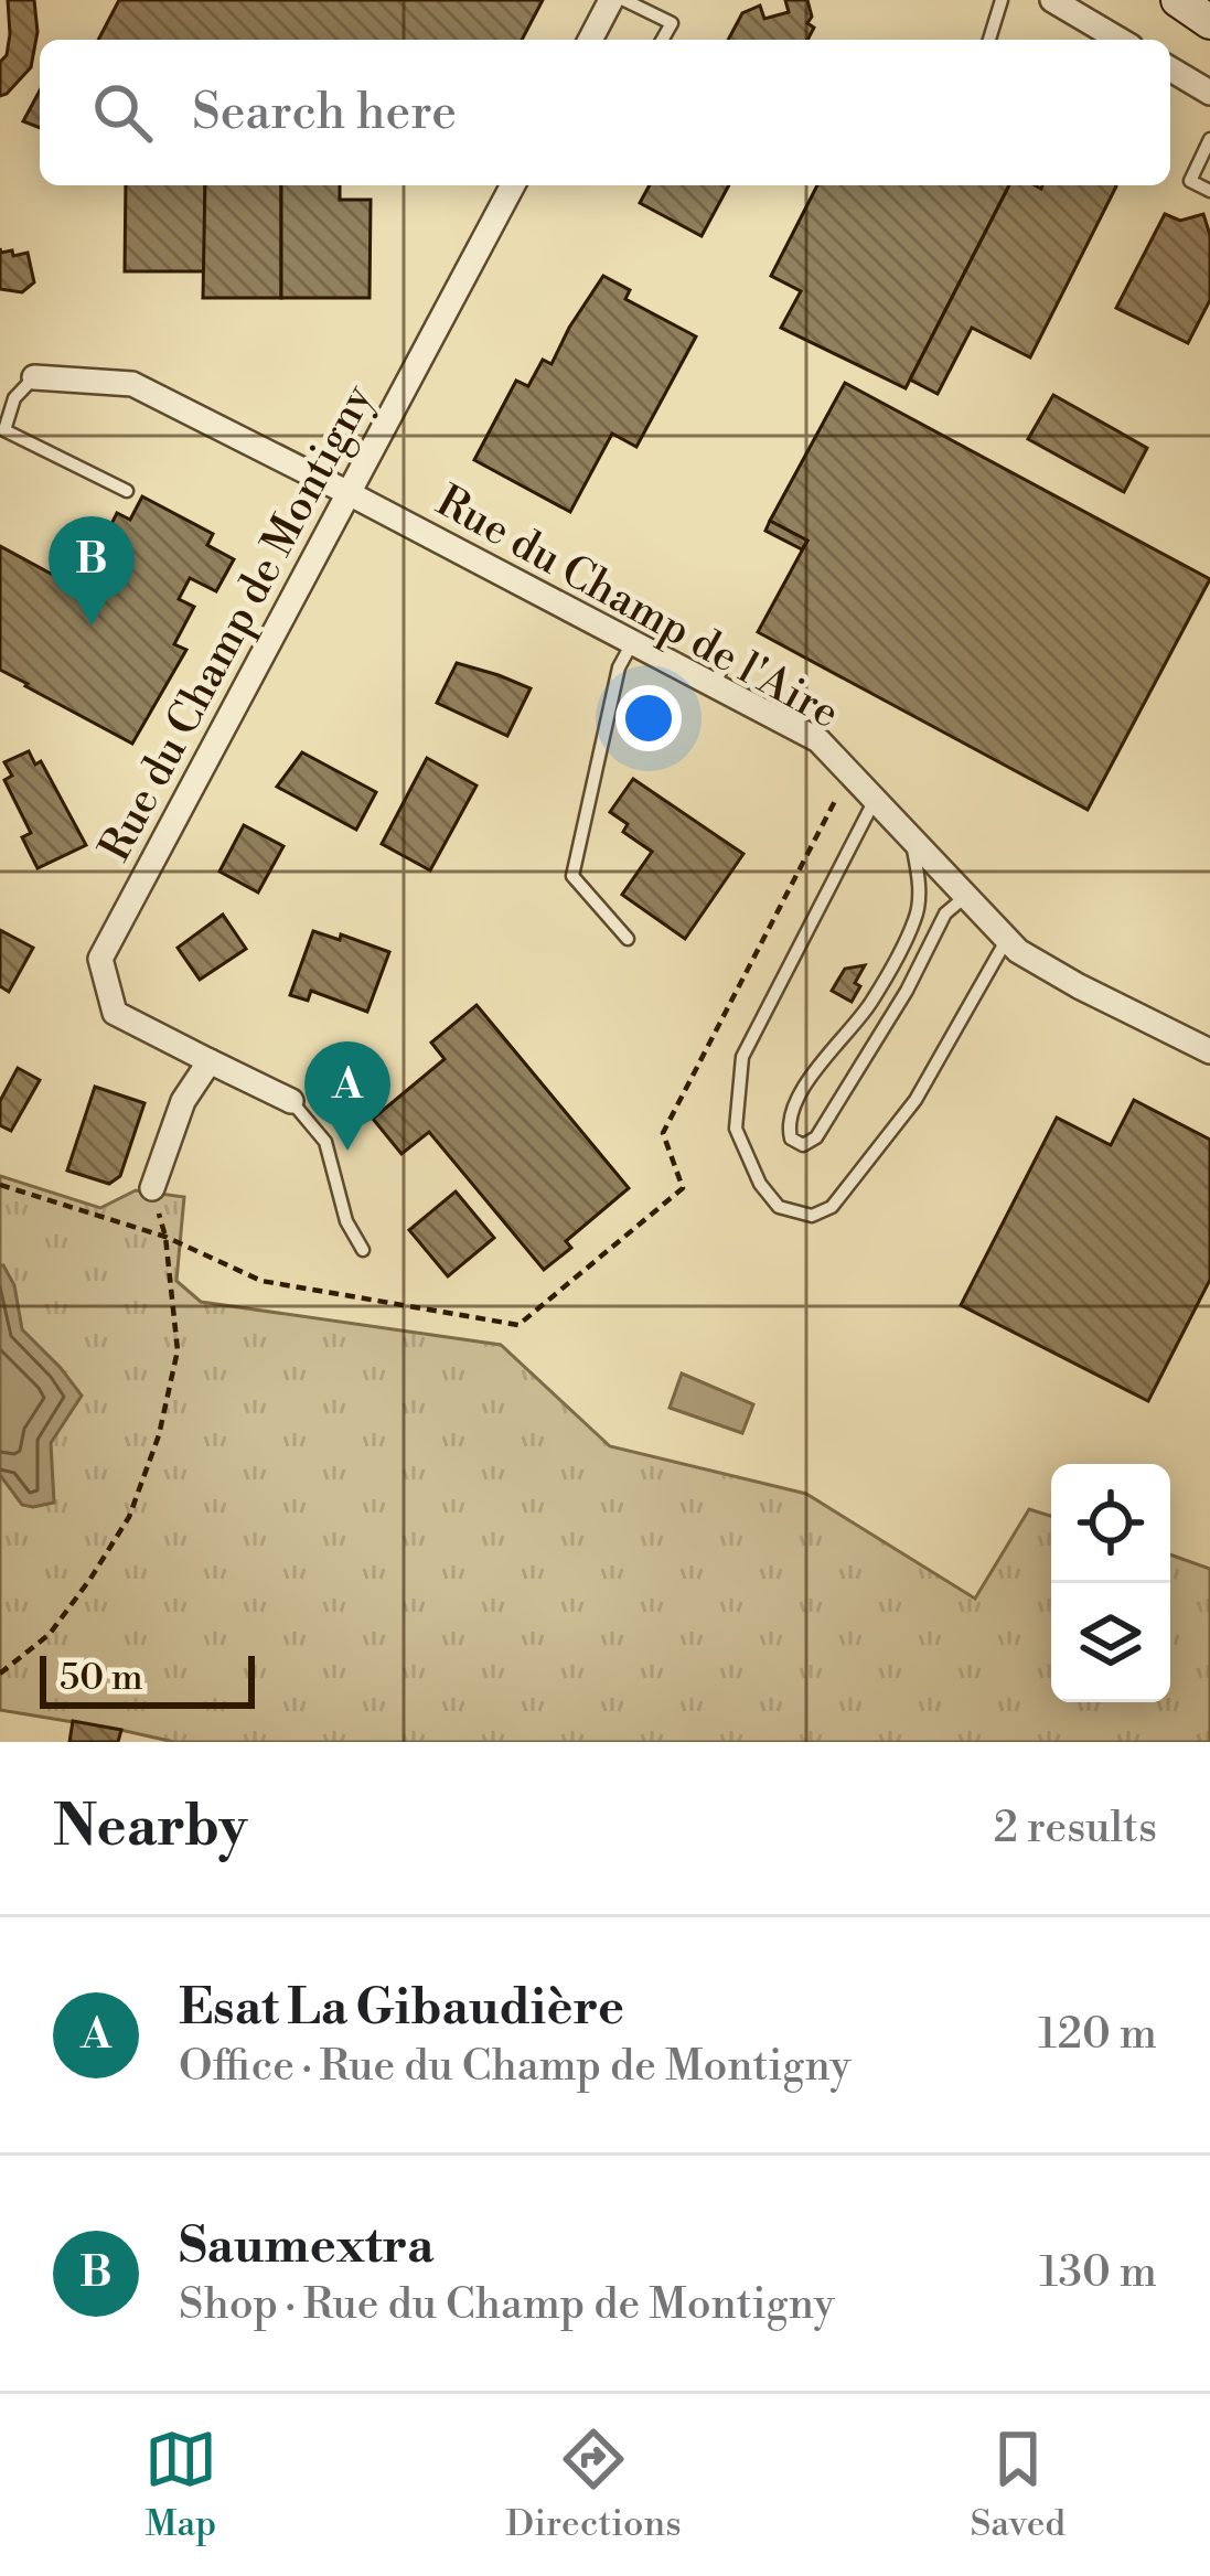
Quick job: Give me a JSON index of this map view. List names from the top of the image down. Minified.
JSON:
{"streets":{"street":["Rue du Champ de l'Aire","Rue du Champ de Montigny"]},"crossings":[["Rue du Champ de l'Aire","Rue du Champ de Montigny"]],"scale_bar":"50 m","page":{"search":"Search here","pins":["B","A"],"scale":"50 m","heading":["Nearby","2 results"],"list":[{"mark":"A","name":"Esat La Gibaudière","note":"Office · Rue du Champ de Montigny","value":"120 m"},{"mark":"B","name":"Saumextra","note":"Shop · Rue du Champ de Montigny","value":"130 m"}],"nav":["Map","Directions","Saved"]}}
